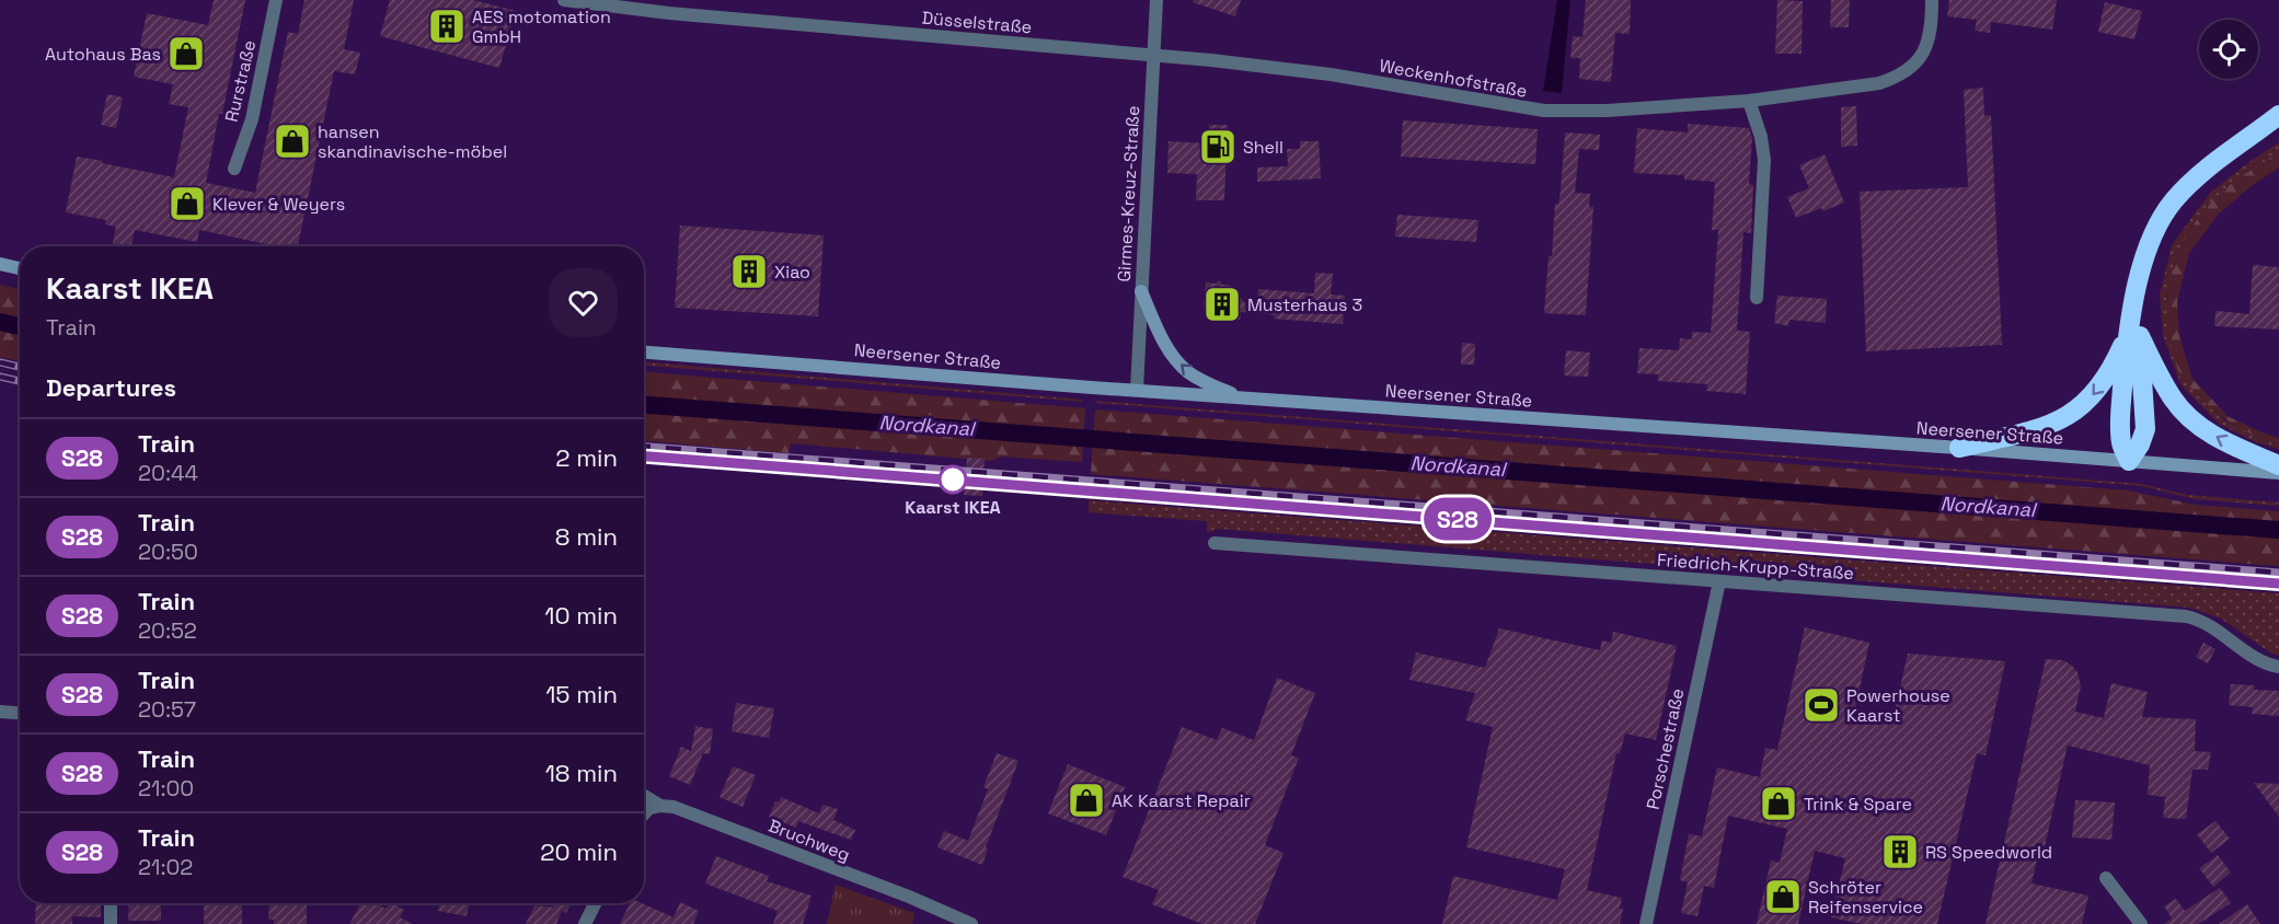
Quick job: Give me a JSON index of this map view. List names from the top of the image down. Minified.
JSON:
{"streets":{"main road":["Neersener Straße"],"street":["Düsselstraße","Weckenhofstraße","Rurstraße","Girmes-Kreuz-Straße","Friedrich-Krupp-Straße","Porschestraße","Bruchweg"]},"crossings":[["Düsselstraße","Weckenhofstraße"],["Düsselstraße","Girmes-Kreuz-Straße"],["Weckenhofstraße","Girmes-Kreuz-Straße"],["Girmes-Kreuz-Straße","Neersener Straße"],["Friedrich-Krupp-Straße","Porschestraße"]],"water":["Nordkanal"],"places":{"building":["AES motomation GmbH","Xiao","Musterhaus 3","RS Speedworld"],"shop":["Autohaus Bas","hansen skandinavische-möbel","Klever & Weyers","AK Kaarst Repair","Trink & Spare","Schröter Reifenservice"],"fuel station":["Shell"],"other":["Kaarst IKEA"],"sports":["Powerhouse Kaarst"]},"page":{"on_map":"S28","heading":[["Kaarst IKEA","Train"],"Departures"],"list":[{"mark":"S28","name":"Train","note":"20:44","value":"2 min"},{"mark":"S28","name":"Train","note":"20:50","value":"8 min"},{"mark":"S28","name":"Train","note":"20:52","value":"10 min"},{"mark":"S28","name":"Train","note":"20:57","value":"15 min"},{"mark":"S28","name":"Train","note":"21:00","value":"18 min"},{"mark":"S28","name":"Train","note":"21:02","value":"20 min"}]}}
